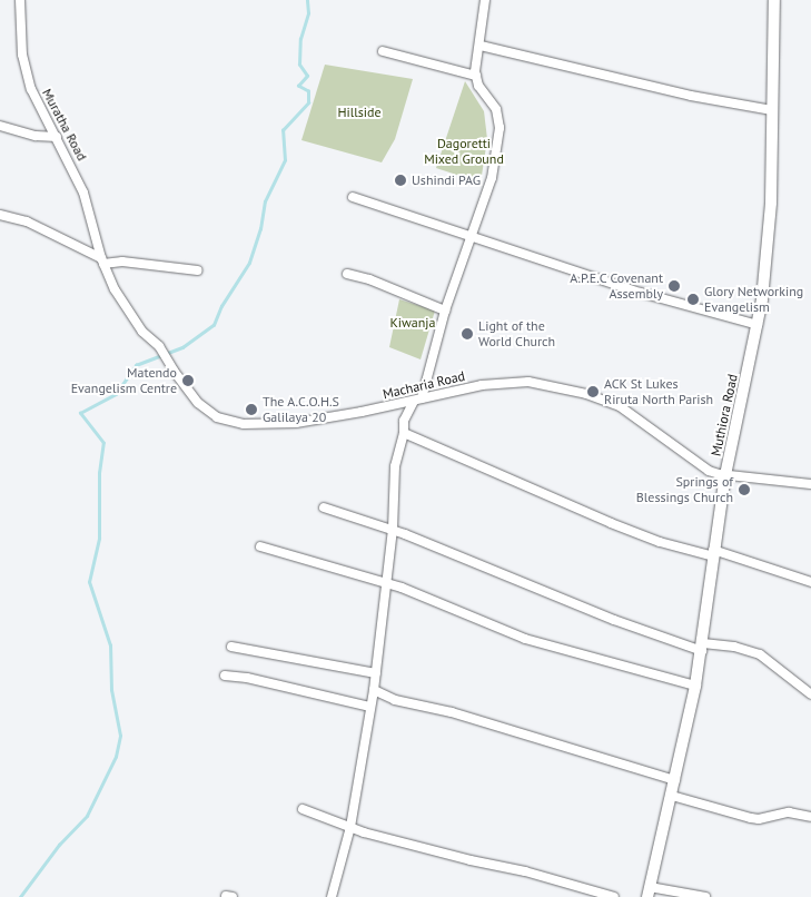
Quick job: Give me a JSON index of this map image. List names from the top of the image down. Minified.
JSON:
{"streets":{"street":["Muratha Road","Macharia Road","Muthiora Road"]},"crossings":[["Muratha Road","Macharia Road"],["Macharia Road","Muthiora Road"]],"parks":["Hillside","Dagoretti Mixed Ground","Kiwanja"],"places":["Ushindi PAG","A.P.E.C Covenant Assembly","Glory Networking Evangelism","Light of the World Church","Matendo Evangelism Centre","ACK St Lukes Riruta North Parish","The A.C.O.H.S Galilaya 20","Springs of Blessings Church"]}
